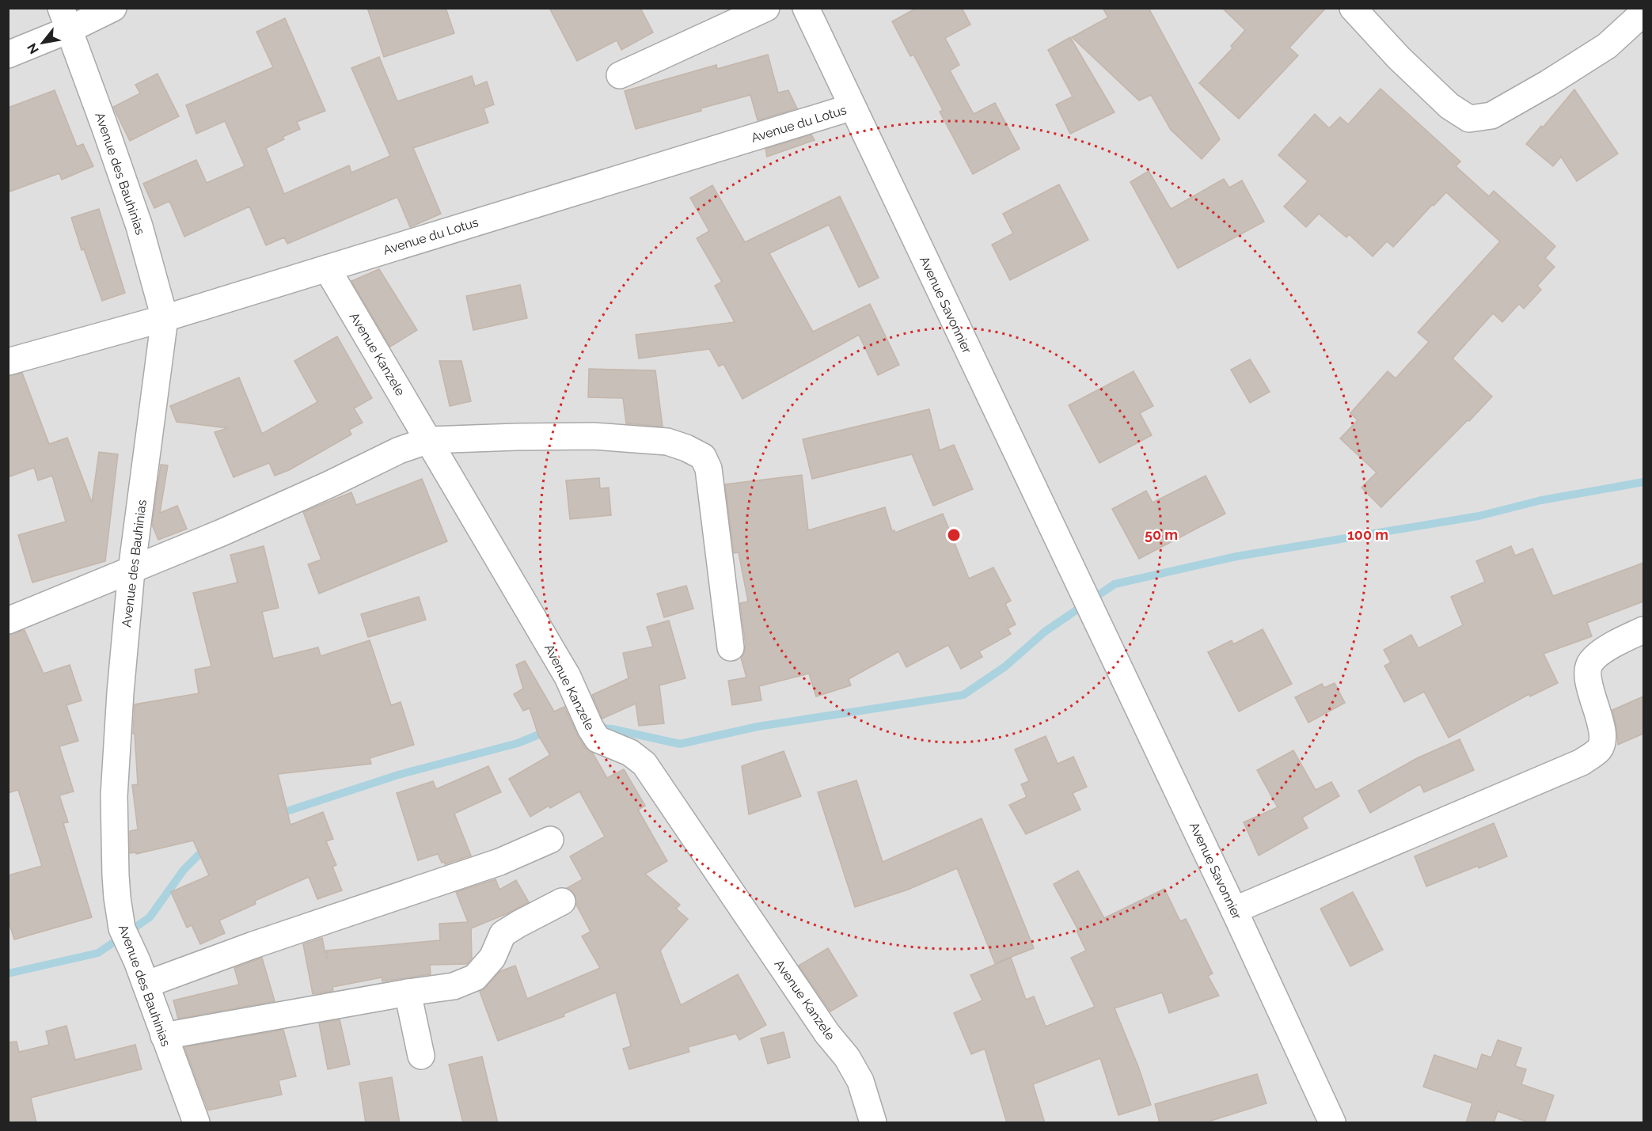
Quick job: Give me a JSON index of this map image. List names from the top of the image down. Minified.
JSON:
{"streets":{"street":["Avenue du Lotus","Avenue des Bauhinias","Avenue Savonnier","Avenue Kanzele"]},"crossings":[["Avenue du Lotus","Avenue des Bauhinias"],["Avenue du Lotus","Avenue Savonnier"],["Avenue du Lotus","Avenue Kanzele"]],"north":"bottom left","rings":["50 m","100 m"]}
